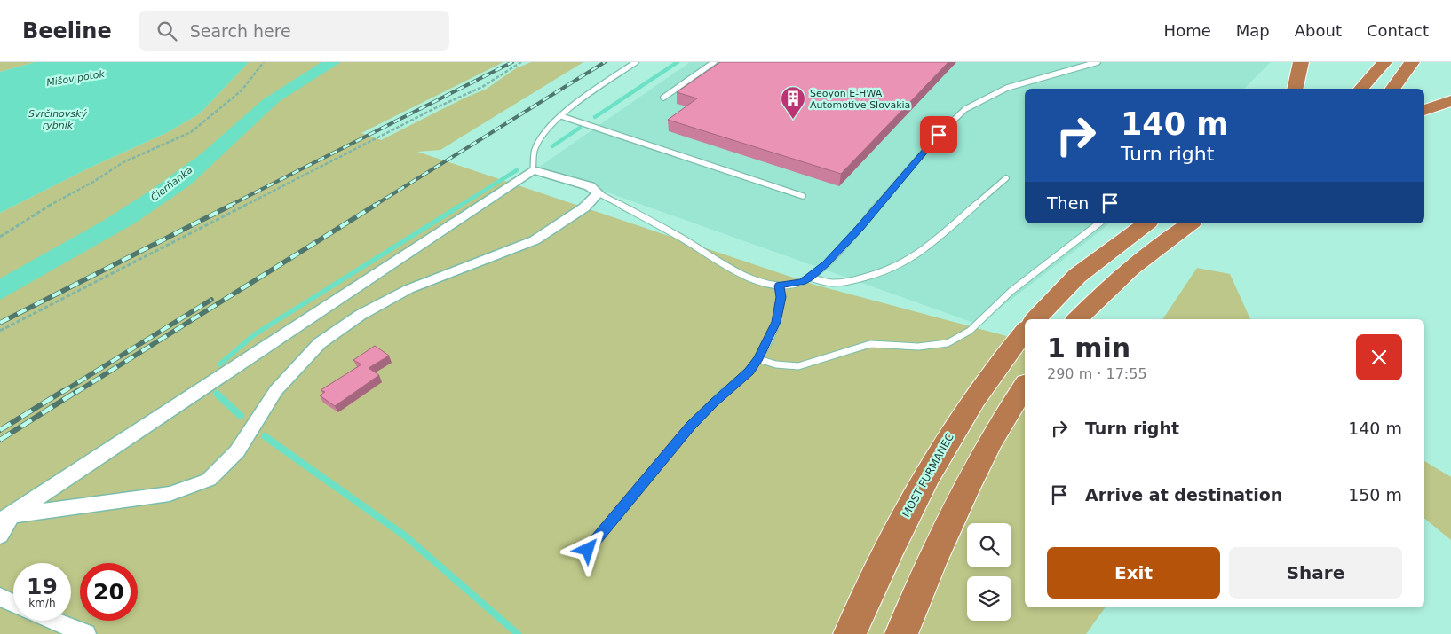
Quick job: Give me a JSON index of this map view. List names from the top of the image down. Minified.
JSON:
{"streets":{"highway":["MOST FURMANEC"]},"water":["Mišov potok","Svrčinovský rybník","Čierňanka"],"places":{"building":["Seoyon E-HWA Automotive Slovakia"]},"page":{"header":"Beeline","search":"Search here","nav":["Home","Map","About","Contact"],"turn":["140 m","Turn right"],"then":"Then","heading":["1 min","290 m · 17:55"],"list":[{"name":"Turn right","value":"140 m"},{"name":"Arrive at destination","value":"150 m"}],"buttons":["Exit","Share"],"speed":"19 km/h","limit":"20"}}
